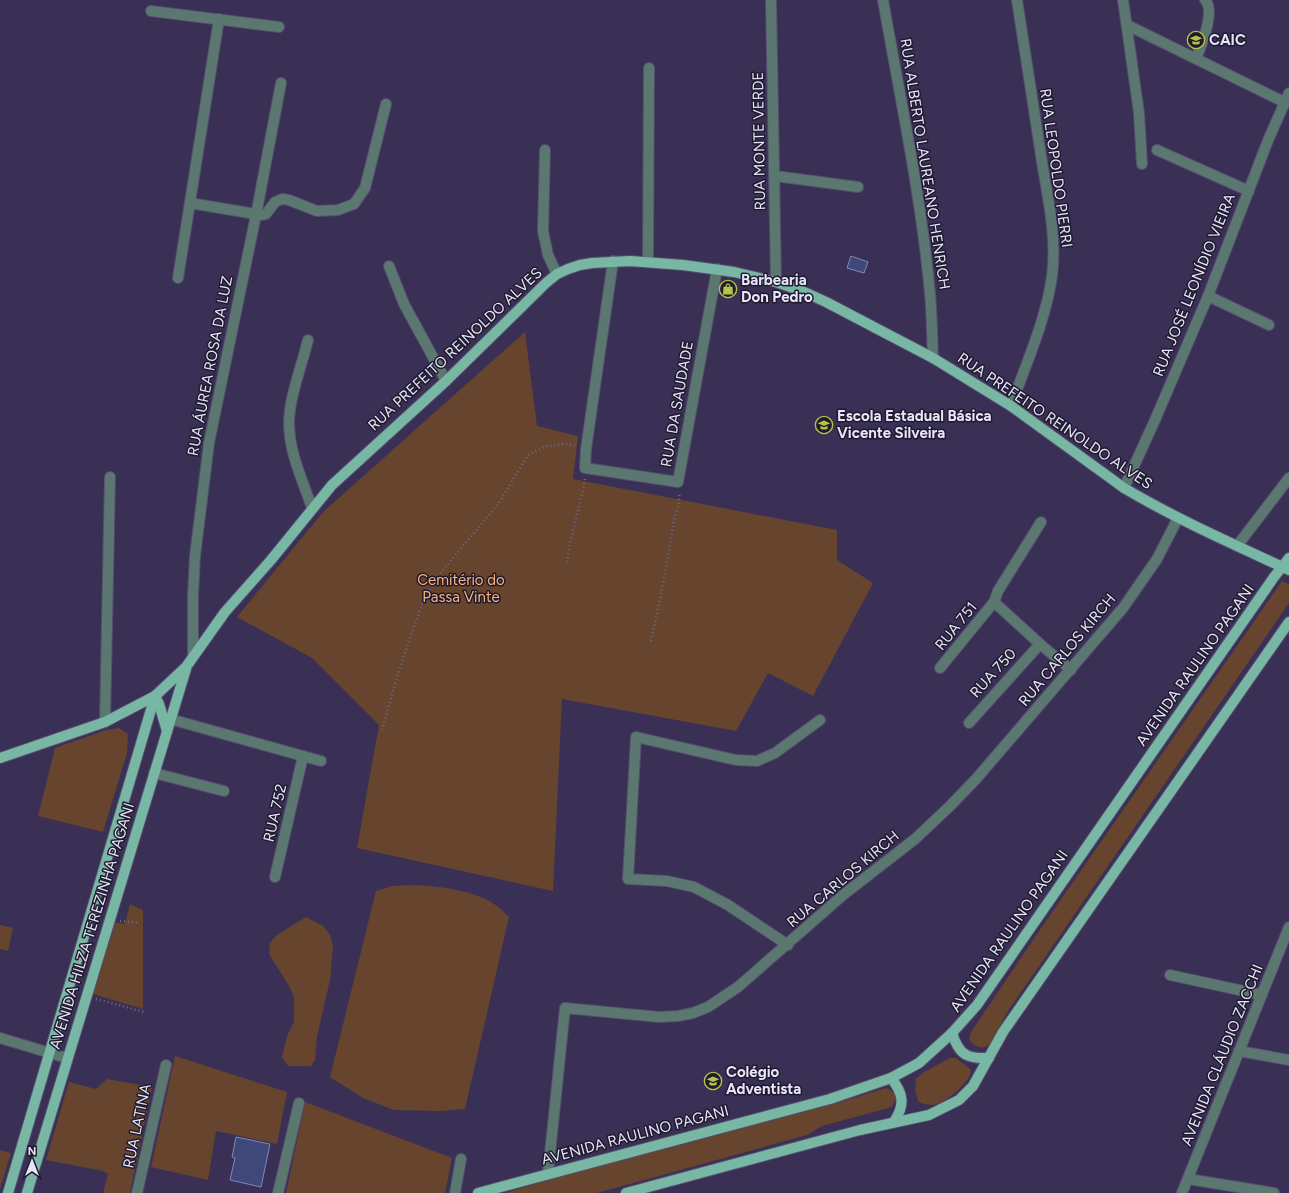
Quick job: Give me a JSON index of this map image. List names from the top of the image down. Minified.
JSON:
{"streets":{"main road":["RUA PREFEITO REINOLDO ALVES","AVENIDA RAULINO PAGANI","AVENIDA HILZA TEREZINHA PAGANI"],"street":["RUA MONTE VERDE","RUA ALBERTO LAUREANO HENRICH","RUA LEOPOLDO PIERRI","RUA JOSÉ LEONÍDIO VIEIRA","RUA ÁUREA ROSA DA LUZ","RUA DA SAUDADE","RUA 751","RUA CARLOS KIRCH","RUA 750","RUA 752","AVENIDA CLÁUDIO ZACCHI","RUA LATINA"]},"crossings":[["RUA MONTE VERDE","RUA PREFEITO REINOLDO ALVES"],["RUA ALBERTO LAUREANO HENRICH","RUA PREFEITO REINOLDO ALVES"],["RUA LEOPOLDO PIERRI","RUA PREFEITO REINOLDO ALVES"],["RUA JOSÉ LEONÍDIO VIEIRA","RUA PREFEITO REINOLDO ALVES"],["RUA PREFEITO REINOLDO ALVES","RUA ÁUREA ROSA DA LUZ"],["RUA PREFEITO REINOLDO ALVES","RUA DA SAUDADE"],["RUA PREFEITO REINOLDO ALVES","RUA CARLOS KIRCH"],["RUA PREFEITO REINOLDO ALVES","AVENIDA RAULINO PAGANI"],["RUA PREFEITO REINOLDO ALVES","AVENIDA HILZA TEREZINHA PAGANI"],["RUA CARLOS KIRCH","AVENIDA RAULINO PAGANI"]],"parks":["Cemitério do Passa Vinte"],"places":{"school or university":["CAIC","Escola Estadual Básica Vicente Silveira","Colégio Adventista"],"shop":["Barbearia Don Pedro"]},"north":"top"}
